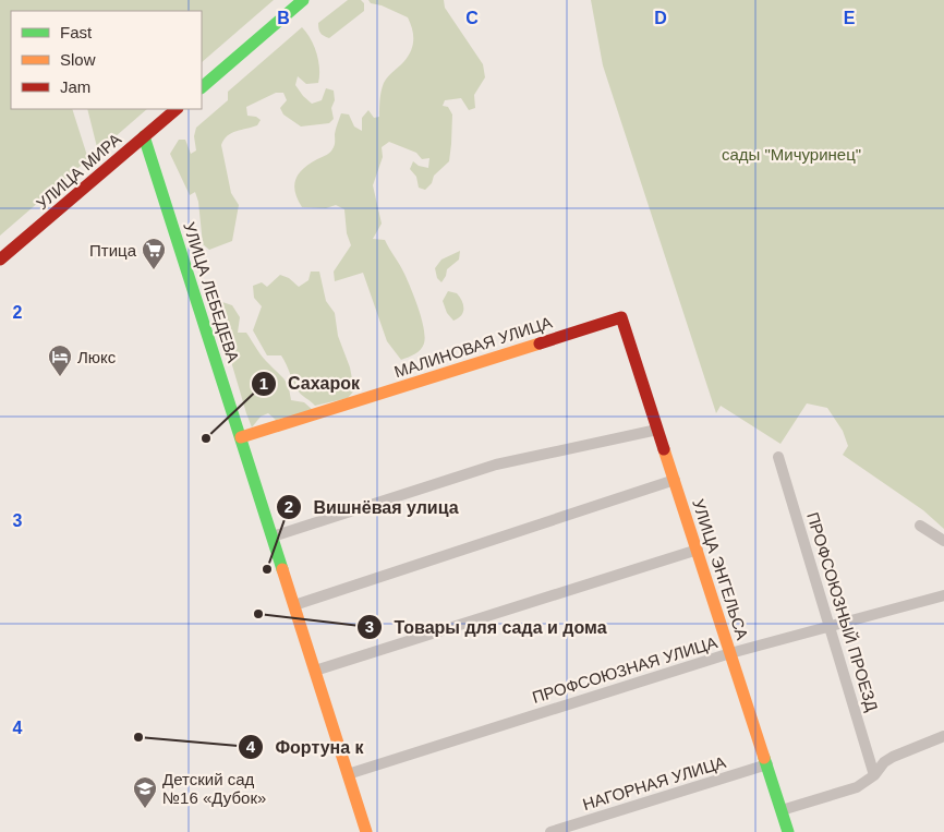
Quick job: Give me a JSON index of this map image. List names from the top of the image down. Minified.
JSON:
{"streets":{"main road":["УЛИЦА МИРА","УЛИЦА ЛЕБЕДЕВА","МАЛИНОВАЯ УЛИЦА","УЛИЦА ЭНГЕЛЬСА"],"street":["ПРОФСОЮЗНЫЙ ПРОЕЗД","ПРОФСОЮЗНАЯ УЛИЦА","НАГОРНАЯ УЛИЦА"]},"crossings":[["УЛИЦА МИРА","УЛИЦА ЛЕБЕДЕВА"],["УЛИЦА ЛЕБЕДЕВА","МАЛИНОВАЯ УЛИЦА"],["УЛИЦА ЛЕБЕДЕВА","ПРОФСОЮЗНАЯ УЛИЦА"],["МАЛИНОВАЯ УЛИЦА","УЛИЦА ЭНГЕЛЬСА"],["УЛИЦА ЭНГЕЛЬСА","ПРОФСОЮЗНАЯ УЛИЦА"],["УЛИЦА ЭНГЕЛЬСА","НАГОРНАЯ УЛИЦА"],["ПРОФСОЮЗНЫЙ ПРОЕЗД","ПРОФСОЮЗНАЯ УЛИЦА"]],"parks":["сады \"Мичуринец\""],"places":{"supermarket":["Птица"],"hotel":["Люкс"],"other":["Сахарок","Вишнёвая улица","Товары для сада и дома","Фортуна к"],"school or university":["Детский сад №16 «Дубок»"]},"legend":["Fast","Slow","Jam"],"grid":{"columns":["B","C","D","E"],"rows":["2","3","4"]}}
